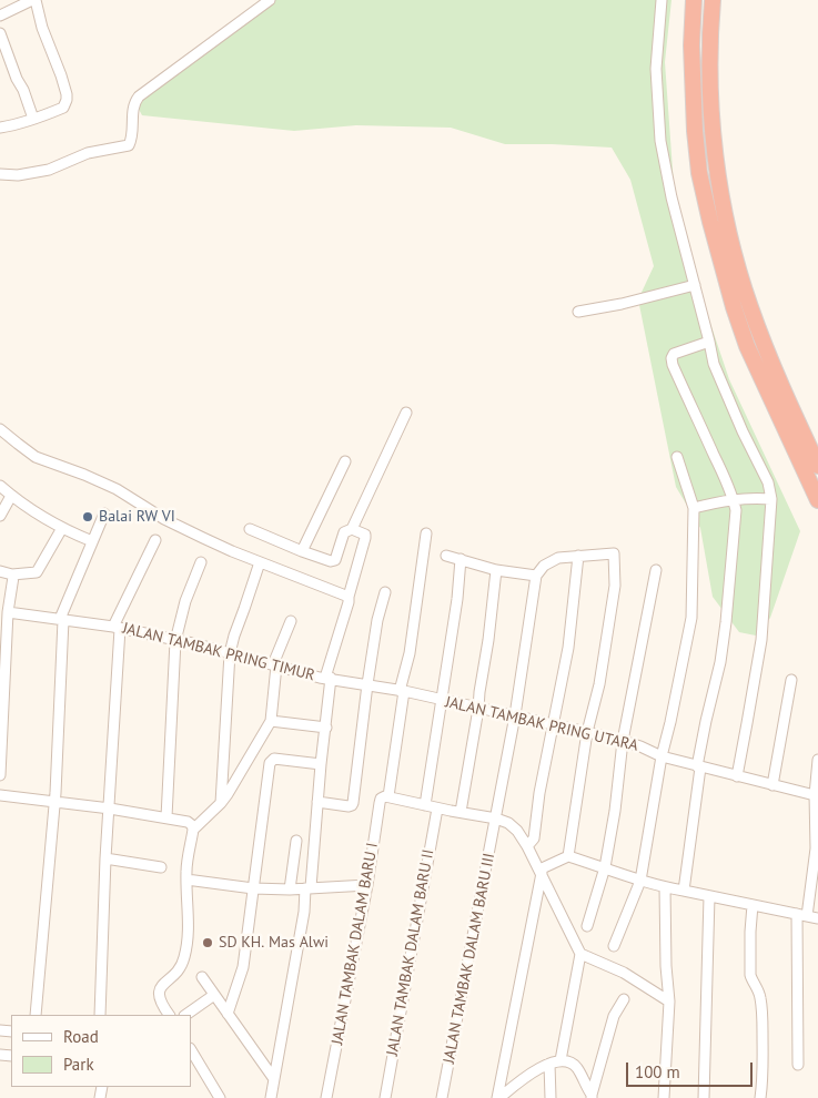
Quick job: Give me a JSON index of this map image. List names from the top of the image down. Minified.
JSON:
{"streets":{"street":["JALAN TAMBAK PRING TIMUR","JALAN TAMBAK PRING UTARA","JALAN TAMBAK DALAM BARU I","JALAN TAMBAK DALAM BARU II","JALAN TAMBAK DALAM BARU III"]},"crossings":[["JALAN TAMBAK PRING TIMUR","JALAN TAMBAK PRING UTARA"],["JALAN TAMBAK PRING UTARA","JALAN TAMBAK DALAM BARU I"],["JALAN TAMBAK PRING UTARA","JALAN TAMBAK DALAM BARU III"]],"places":["Balai RW VI","SD KH. Mas Alwi"],"legend":["Road","Park"],"scale_bar":"100 m"}
